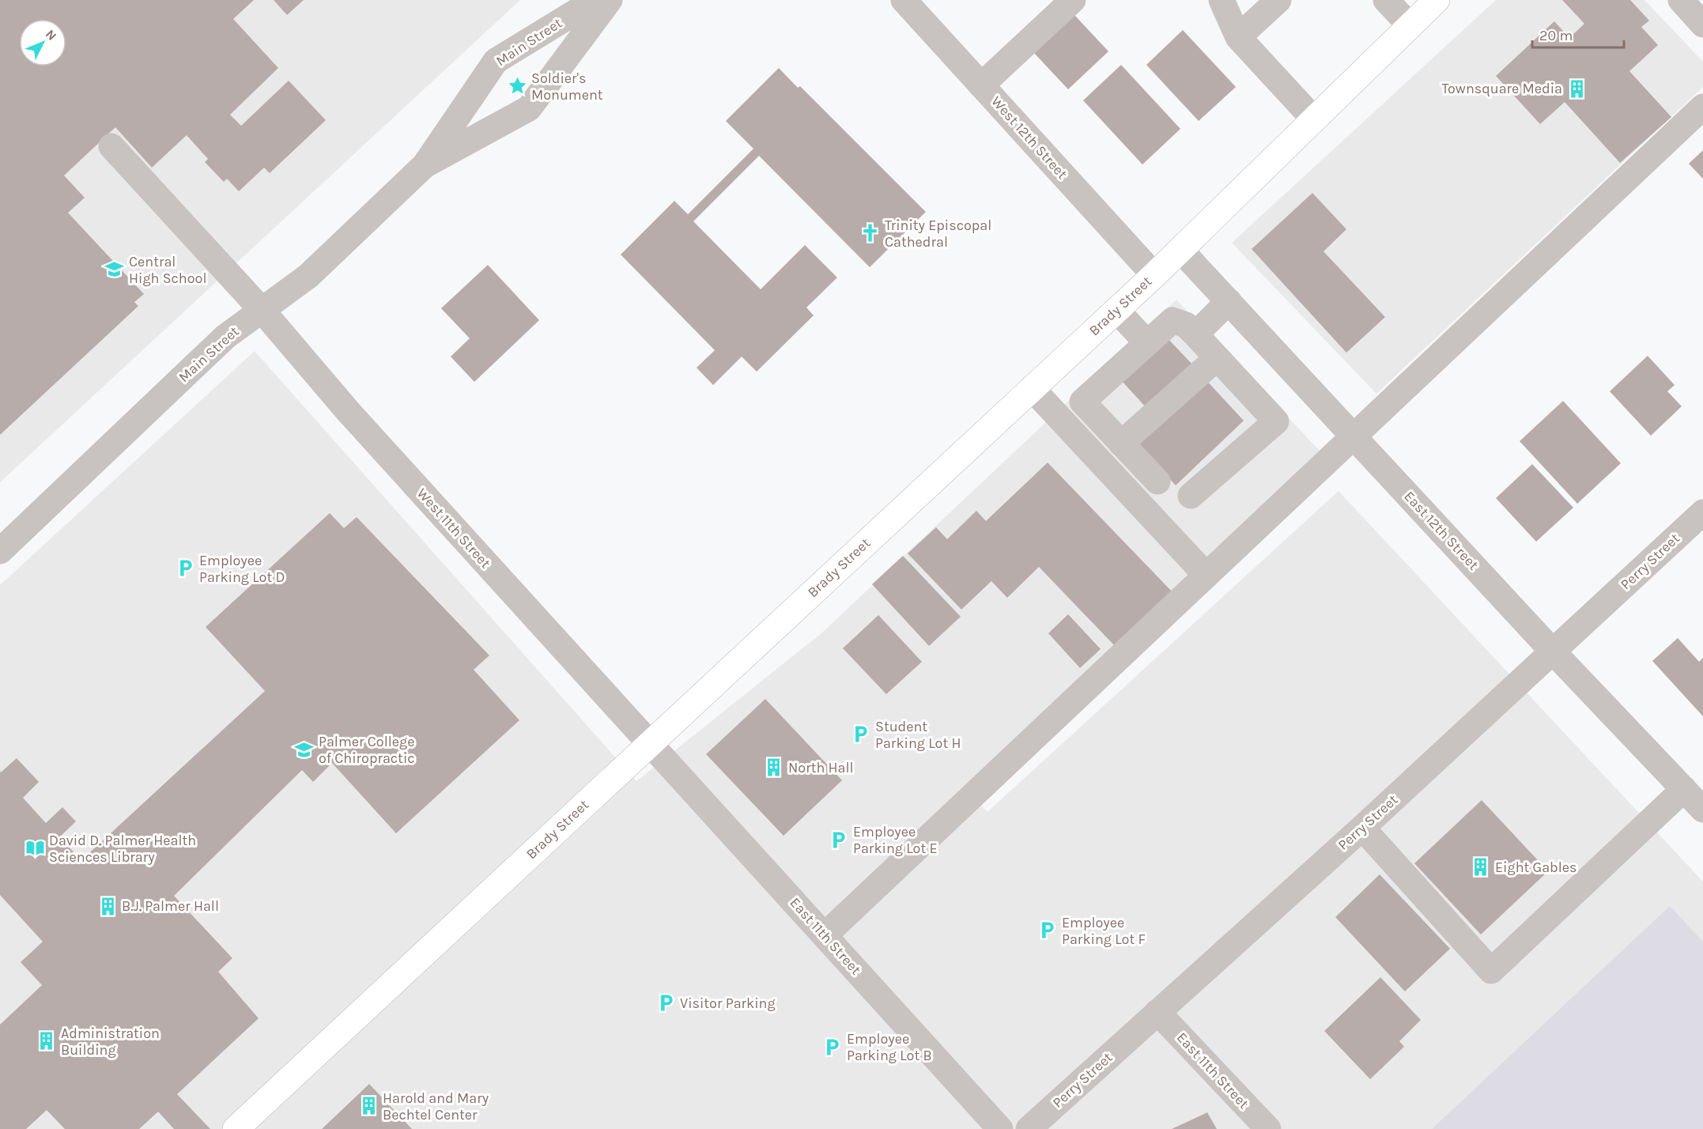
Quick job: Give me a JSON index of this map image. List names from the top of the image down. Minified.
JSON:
{"streets":{"highway":["Brady Street"],"street":["Main Street","West 12th Street","West 11th Street","East 12th Street","Perry Street","East 11th Street"]},"crossings":[["Main Street","West 11th Street"],["West 12th Street","Brady Street"],["Brady Street","West 11th Street"],["Brady Street","East 12th Street"],["Brady Street","East 11th Street"],["West 11th Street","East 11th Street"],["East 12th Street","Perry Street"],["Perry Street","East 11th Street"]],"places":{"place":["Soldier's Monument"],"building":["Townsquare Media","North Hall","Eight Gables","B.J. Palmer Hall","Administration Building","Harold and Mary Bechtel Center"],"church":["Trinity Episcopal Cathedral"],"school or university":["Central High School","Palmer College of Chiropractic"],"parking":["Employee Parking Lot D","Student Parking Lot H","Employee Parking Lot E","Employee Parking Lot F","Visitor Parking","Employee Parking Lot B"],"library":["David D. Palmer Health Sciences Library"]},"scale_bar":"20 m","north":"top right"}
